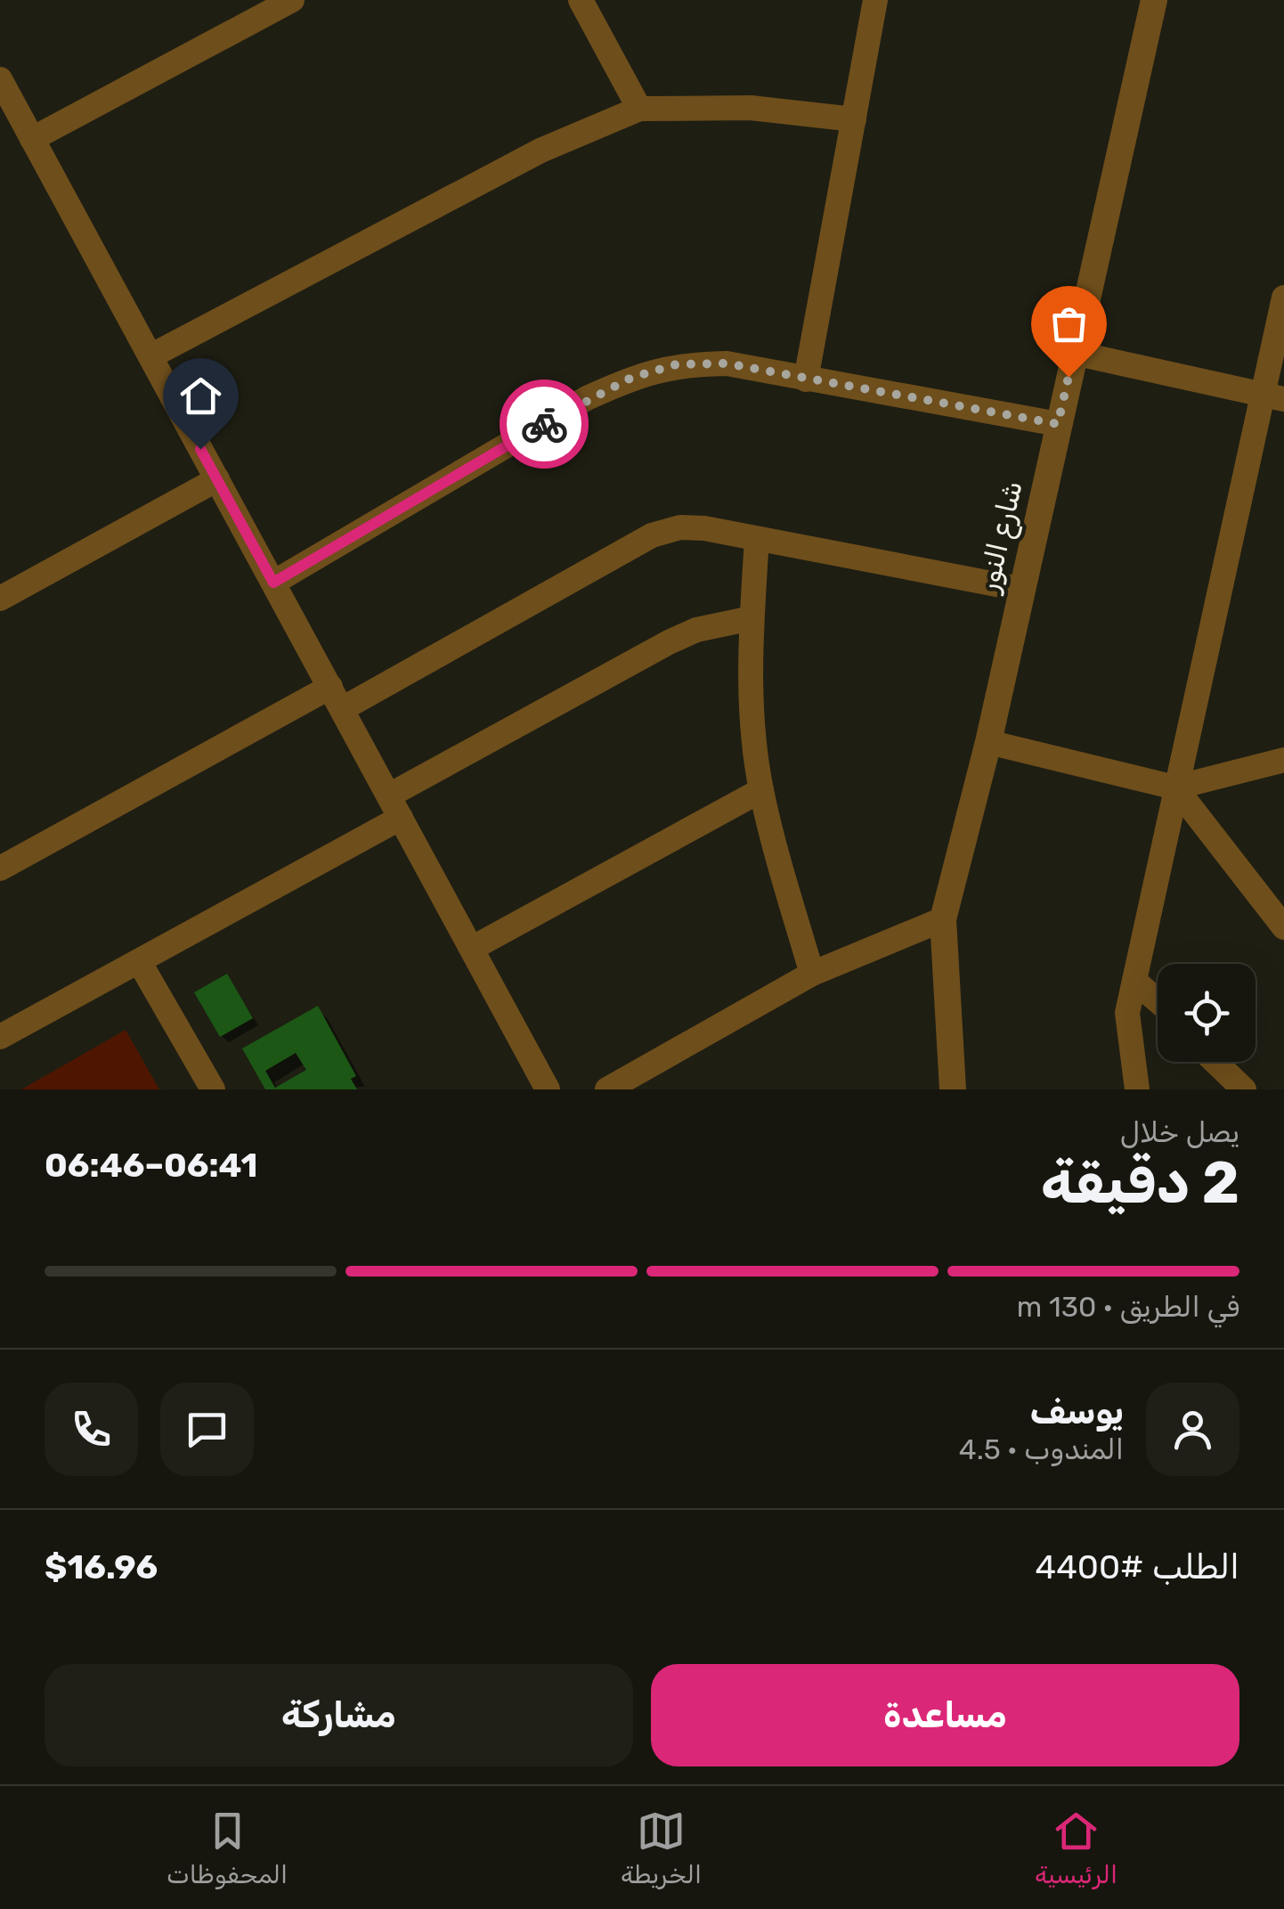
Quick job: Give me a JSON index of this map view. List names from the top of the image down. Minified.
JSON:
{"streets":{"street":["شارع النور"]},"page":{"heading":["2 دقيقة","يصل خلال","06:41–06:46"],"panel":["يوسف","المندوب · 4.5","الطلب #4400","$16.96"],"bar":"في الطريق · 130 m","buttons":["مساعدة","مشاركة"],"tabs":["الرئيسية","الخريطة","المحفوظات"]}}
